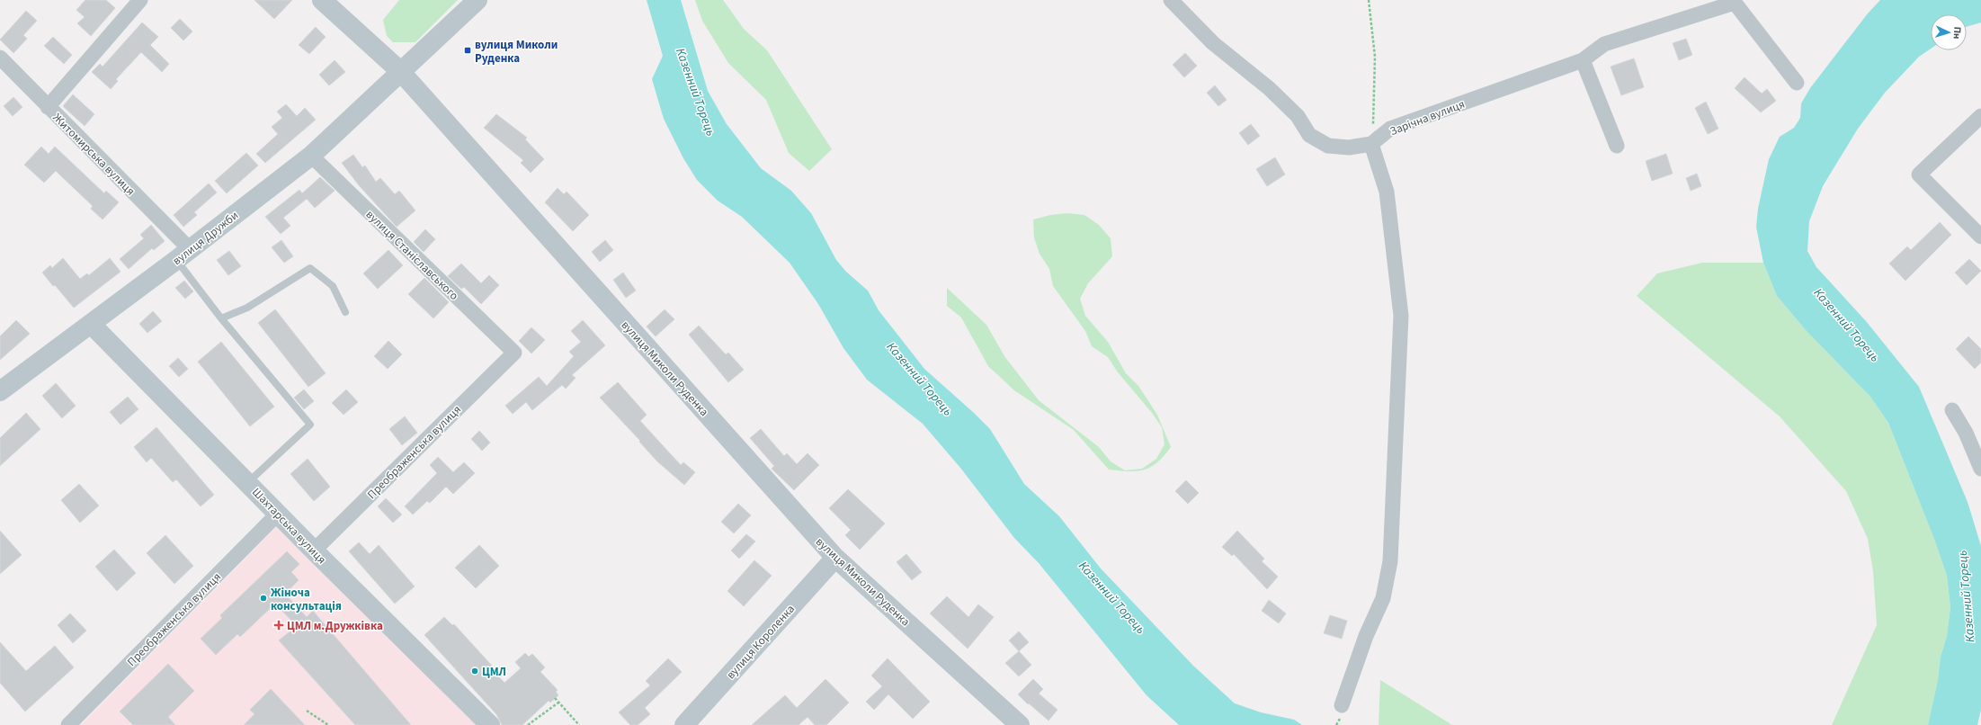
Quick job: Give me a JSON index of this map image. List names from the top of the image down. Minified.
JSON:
{"streets":{"street":["Зарічна вулиця","Житомирська вулиця","вулиця Дружби","вулиця Станіславського","вулиця Миколи Руденка","Преображенська вулиця","Шахтарська вулиця","вулиця Короленка"]},"crossings":[["Житомирська вулиця","вулиця Дружби"],["вулиця Дружби","вулиця Станіславського"],["вулиця Дружби","вулиця Миколи Руденка"],["вулиця Дружби","Шахтарська вулиця"],["вулиця Станіславського","Преображенська вулиця"],["вулиця Миколи Руденка","вулиця Короленка"],["Преображенська вулиця","Шахтарська вулиця"]],"water":["Казенний Торець"],"places":{"transit":["вулиця Миколи Руденка"],"other":["Жіноча консультація","ЦМЛ"],"health":["ЦМЛ м.Дружківка"]},"north":"right"}
